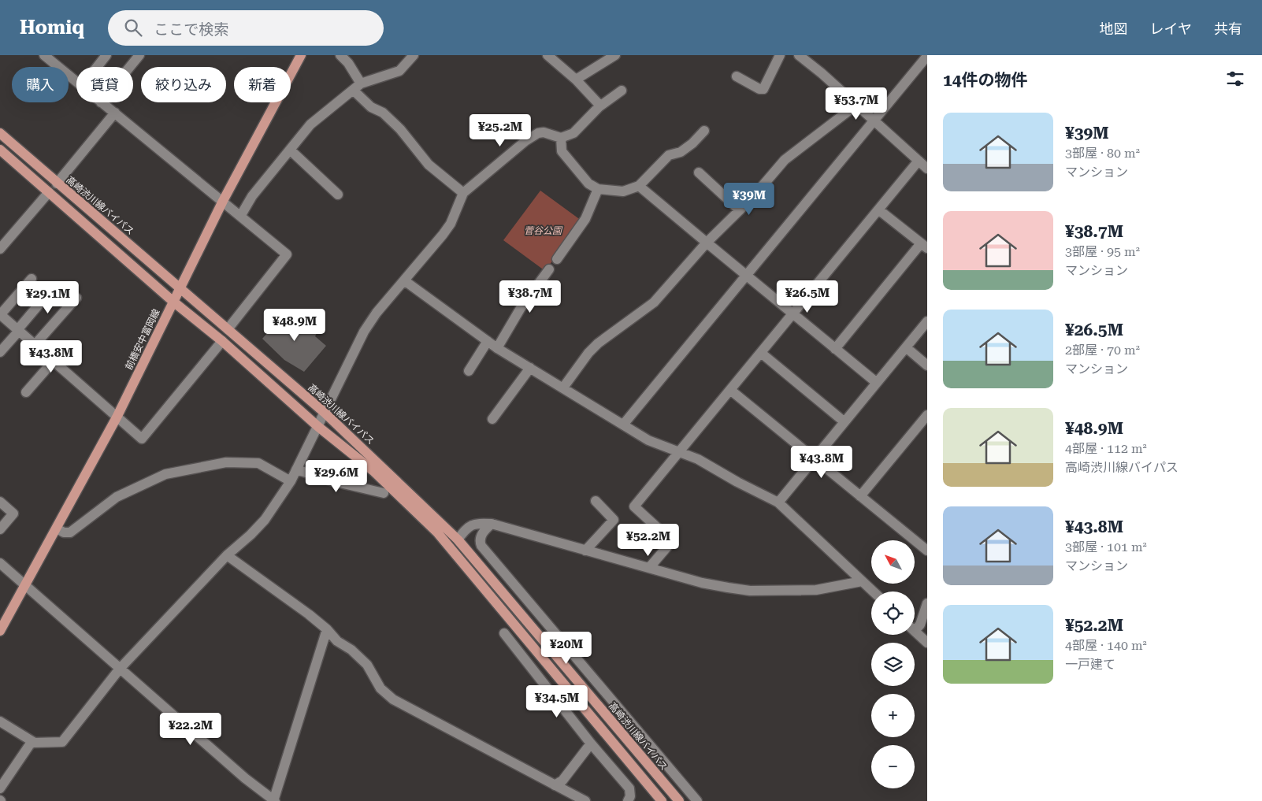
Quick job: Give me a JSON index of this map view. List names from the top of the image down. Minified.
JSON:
{"streets":{"main road":["高崎渋川線バイパス","前橋安中富岡線"]},"crossings":[["高崎渋川線バイパス","前橋安中富岡線"]],"parks":["菅谷公園"],"north":"top left","page":{"header":"Homiq","search":"ここで検索","nav":["地図","レイヤ","共有"],"heading":"14件の物件","chip":["購入","賃貸","絞り込み","新着"],"price":["¥53.7M","¥25.2M","¥39M","¥38.7M","¥26.5M","¥29.1M","¥48.9M","¥43.8M","¥43.8M","¥29.6M","¥52.2M","¥20M","¥34.5M","¥22.2M"],"list":[{"name":"¥39M","note":"3部屋 · 80 m² · マンション"},{"name":"¥38.7M","note":"3部屋 · 95 m² · マンション"},{"name":"¥26.5M","note":"2部屋 · 70 m² · マンション"},{"name":"¥48.9M","note":"4部屋 · 112 m² · 高崎渋川線バイパス"},{"name":"¥43.8M","note":"3部屋 · 101 m² · マンション"},{"name":"¥52.2M","note":"4部屋 · 140 m² · 一戸建て"}],"map_buttons":["+","−"]}}
